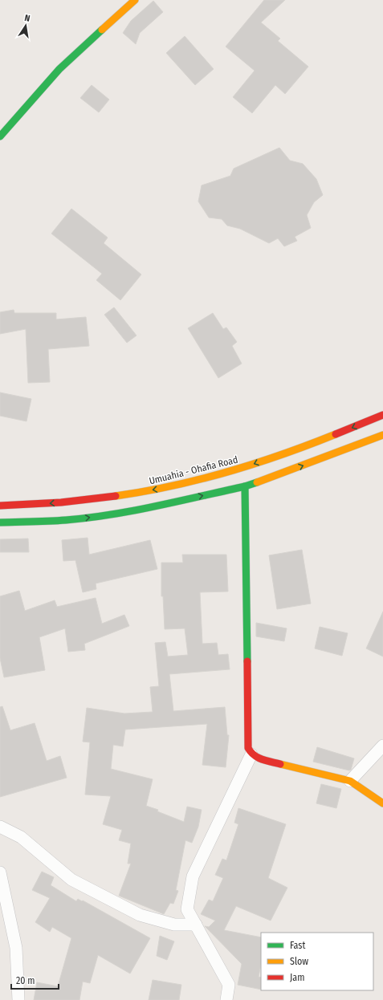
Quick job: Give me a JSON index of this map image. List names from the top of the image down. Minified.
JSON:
{"streets":{"main road":["Umuahia - Ohafia Road"]},"legend":["Fast","Slow","Jam"],"scale_bar":"20 m","north":"top"}
